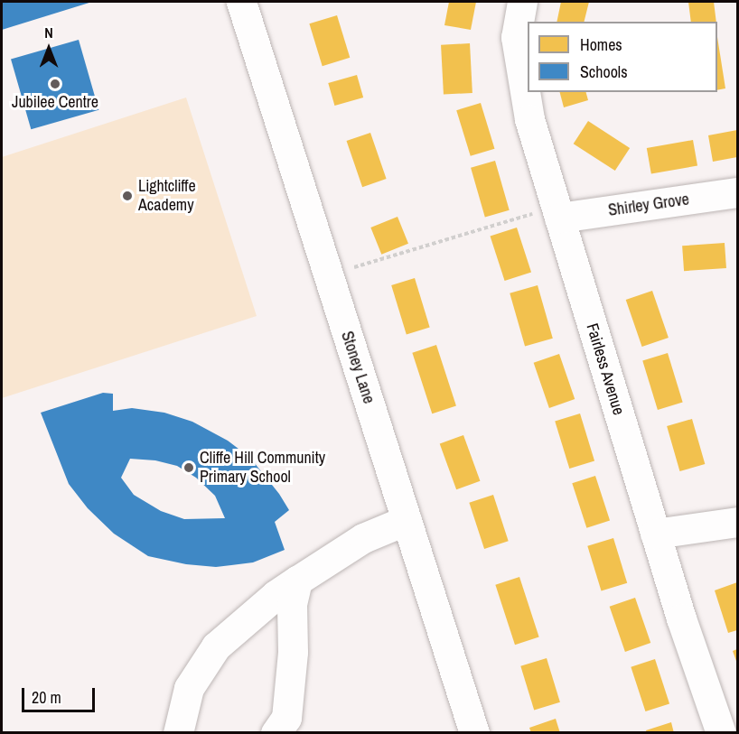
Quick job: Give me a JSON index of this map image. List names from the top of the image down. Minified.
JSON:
{"streets":{"street":["Shirley Grove","Stoney Lane","Fairless Avenue"]},"crossings":[["Shirley Grove","Fairless Avenue"]],"places":["Jubilee Centre","Lightcliffe Academy","Cliffe Hill Community Primary School"],"legend":["Homes","Schools"],"scale_bar":"20 m","north":"top"}
